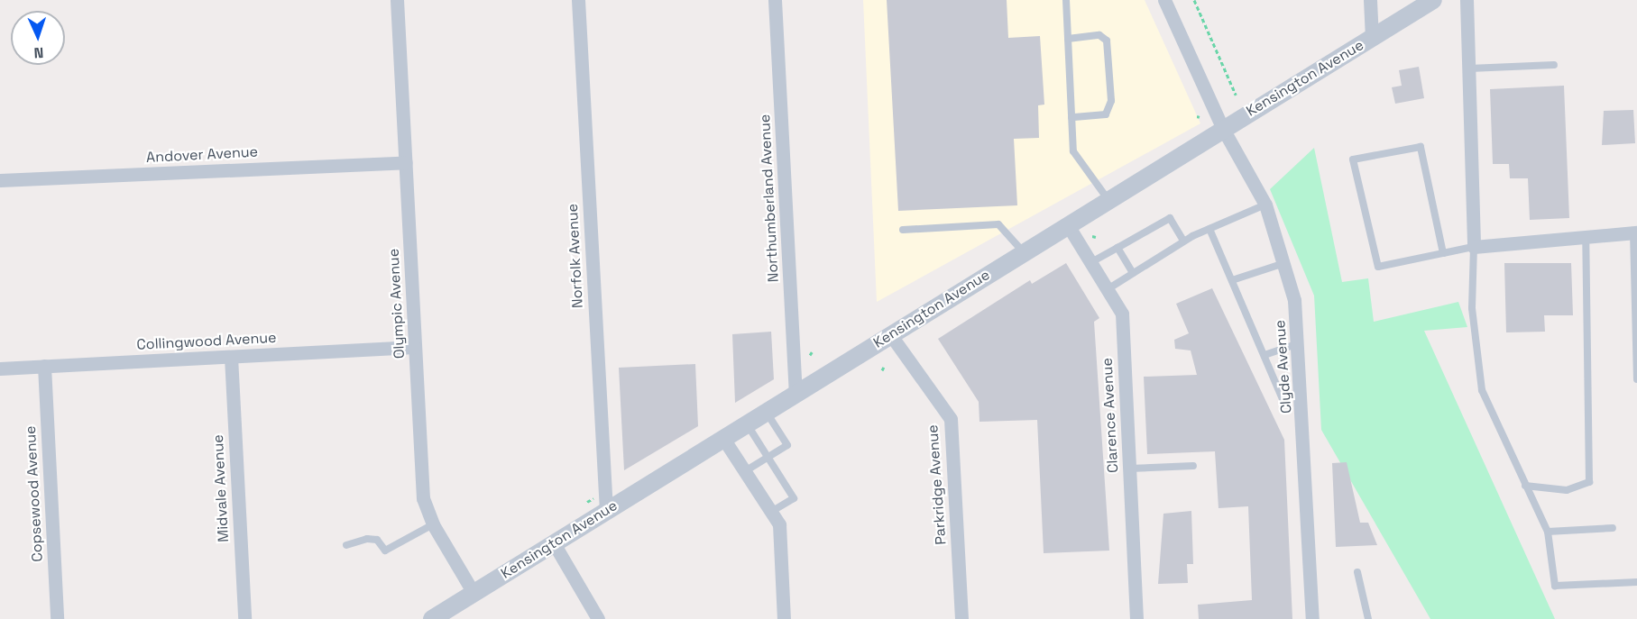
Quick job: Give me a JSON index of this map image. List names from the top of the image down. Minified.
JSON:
{"streets":{"street":["Kensington Avenue","Andover Avenue","Northumberland Avenue","Norfolk Avenue","Olympic Avenue","Collingwood Avenue","Clyde Avenue","Clarence Avenue","Parkridge Avenue","Midvale Avenue","Copsewood Avenue"]},"crossings":[["Kensington Avenue","Northumberland Avenue"],["Kensington Avenue","Norfolk Avenue"],["Kensington Avenue","Olympic Avenue"],["Kensington Avenue","Clyde Avenue"],["Kensington Avenue","Clarence Avenue"],["Kensington Avenue","Parkridge Avenue"],["Andover Avenue","Olympic Avenue"],["Olympic Avenue","Collingwood Avenue"],["Collingwood Avenue","Midvale Avenue"],["Collingwood Avenue","Copsewood Avenue"]],"north":"bottom"}
